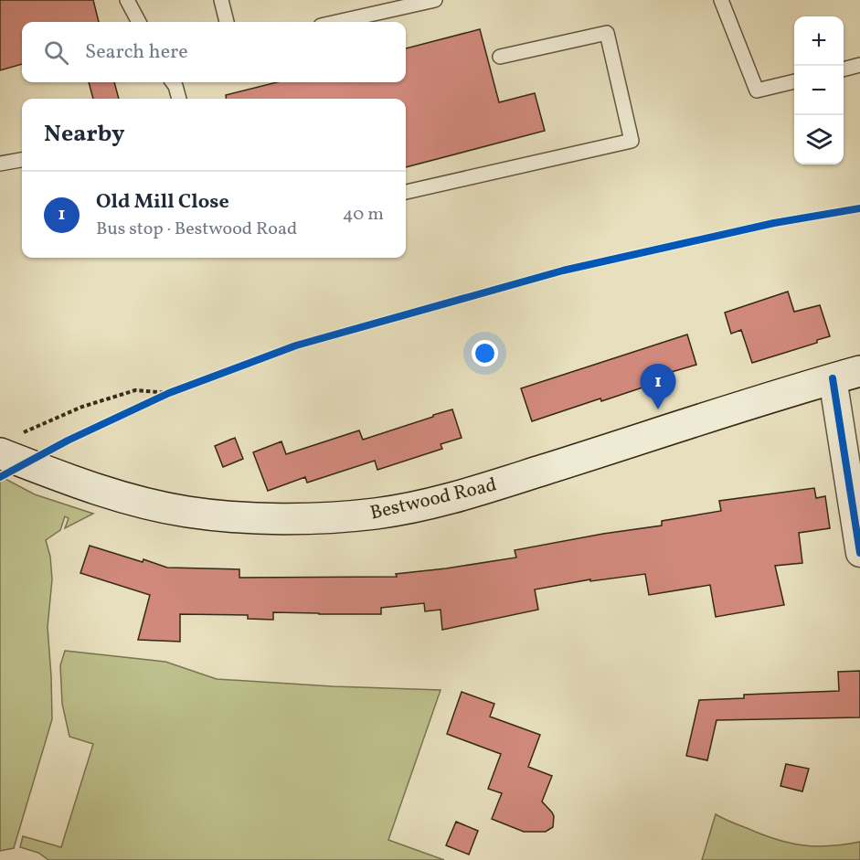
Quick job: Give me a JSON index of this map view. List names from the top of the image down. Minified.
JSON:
{"streets":{"main road":["Bestwood Road"]},"page":{"map_buttons":["+","−"],"search":"Search here","heading":"Nearby","list":[{"mark":"1","name":"Old Mill Close","note":"Bus stop · Bestwood Road","value":"40 m"}],"pins":"1"}}
